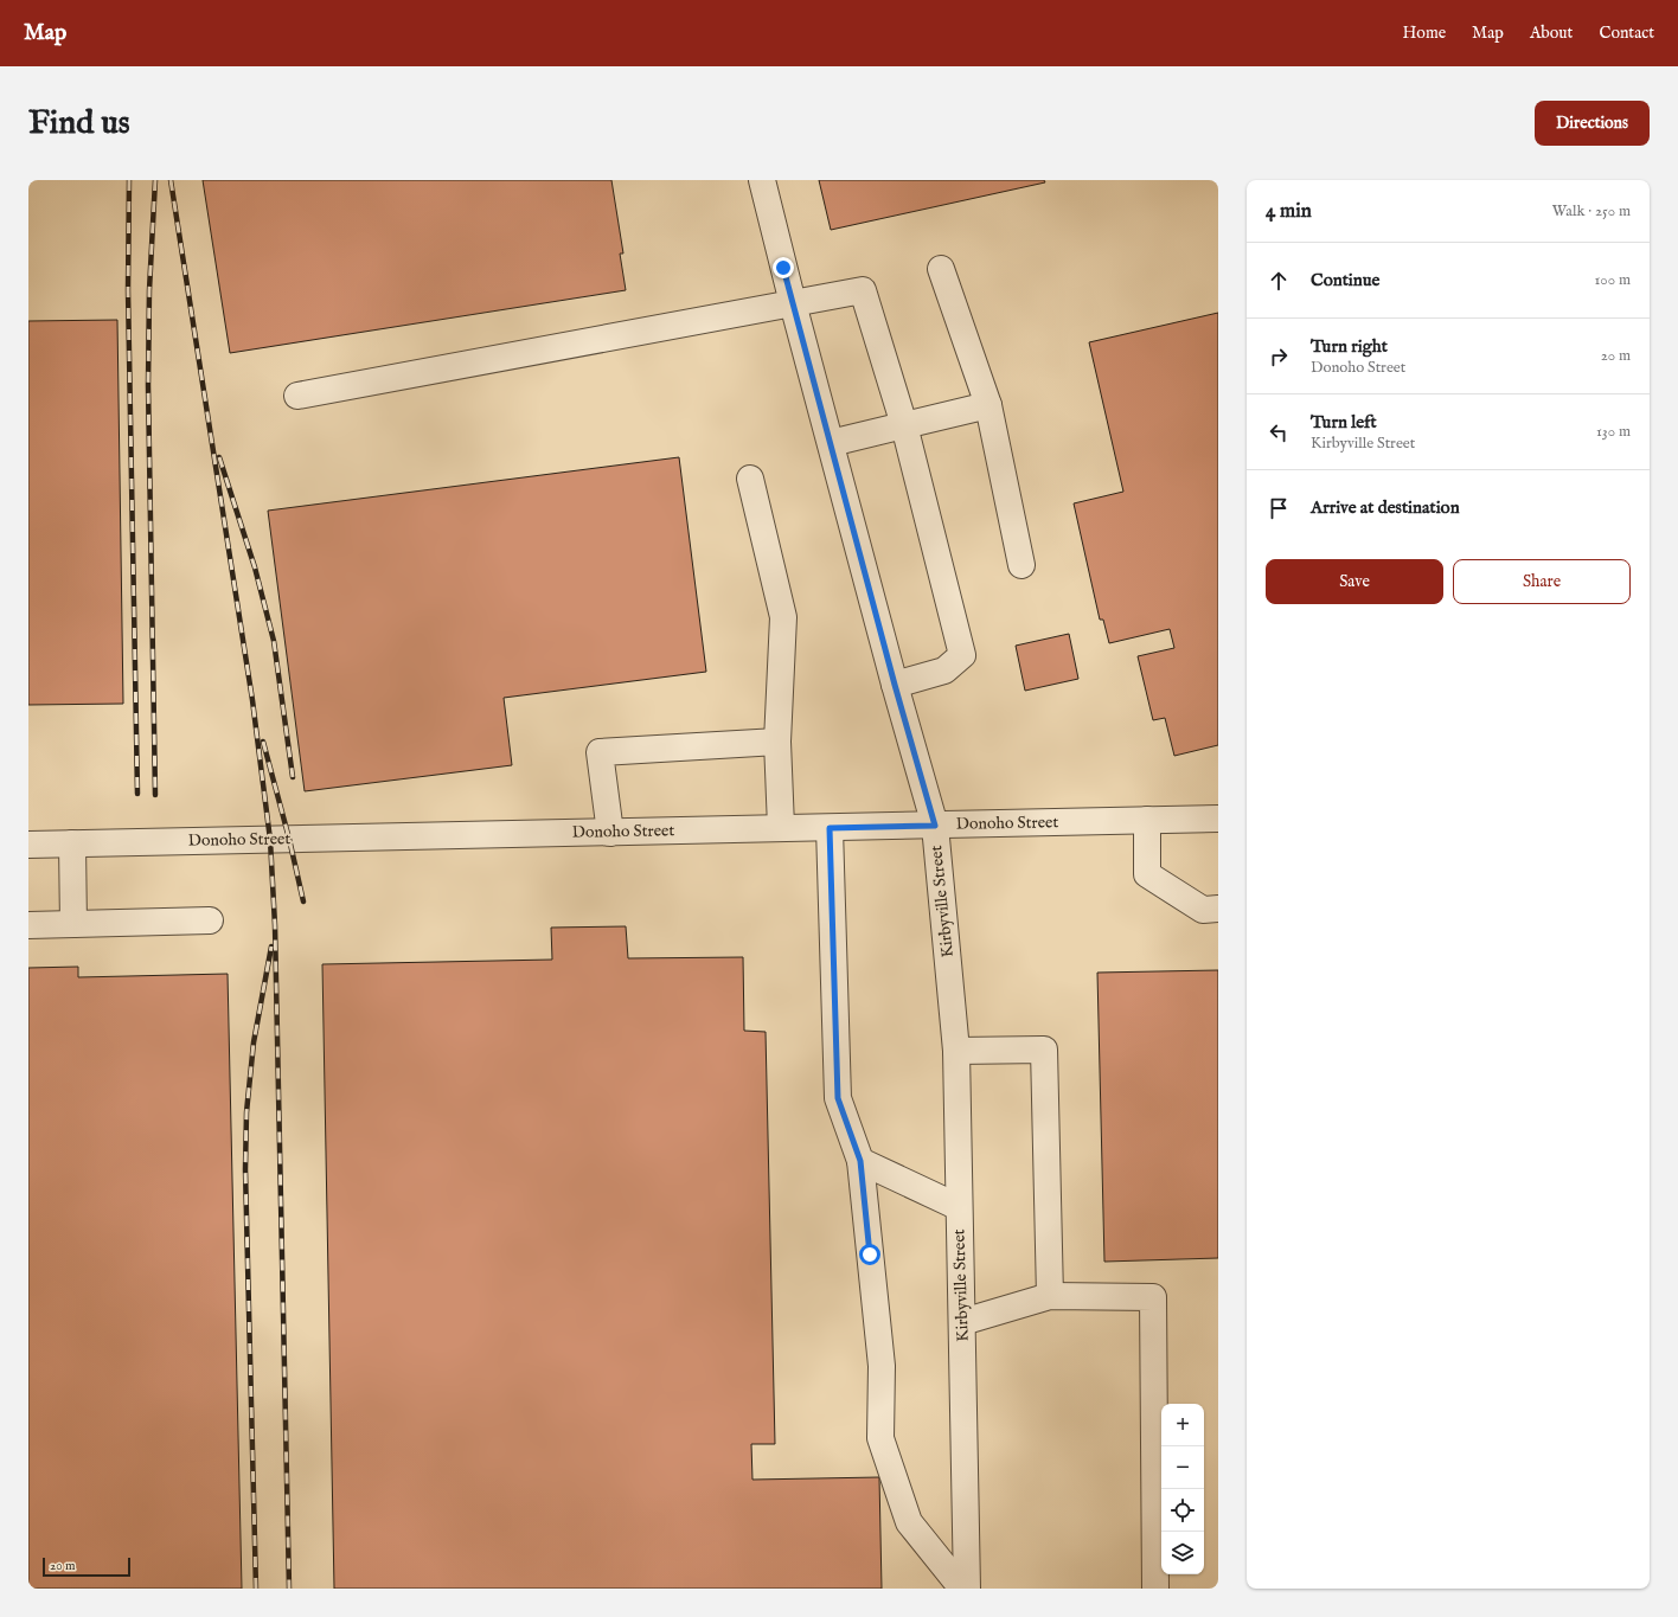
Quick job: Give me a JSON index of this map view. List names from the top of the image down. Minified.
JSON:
{"streets":{"street":["Donoho Street","Kirbyville Street"]},"crossings":[["Donoho Street","Kirbyville Street"]],"scale_bar":"20 m","page":{"header":"Map","nav":["Home","Map","About","Contact"],"buttons":["Directions",["Save","Share"]],"title":"Find us","heading":["4 min","Walk · 250 m"],"list":[["Continue","100 m"],["Turn right","Donoho Street","20 m"],["Turn left","Kirbyville Street","130 m"],"Arrive at destination"],"map_buttons":["+","−"],"scale":"20 m"}}
